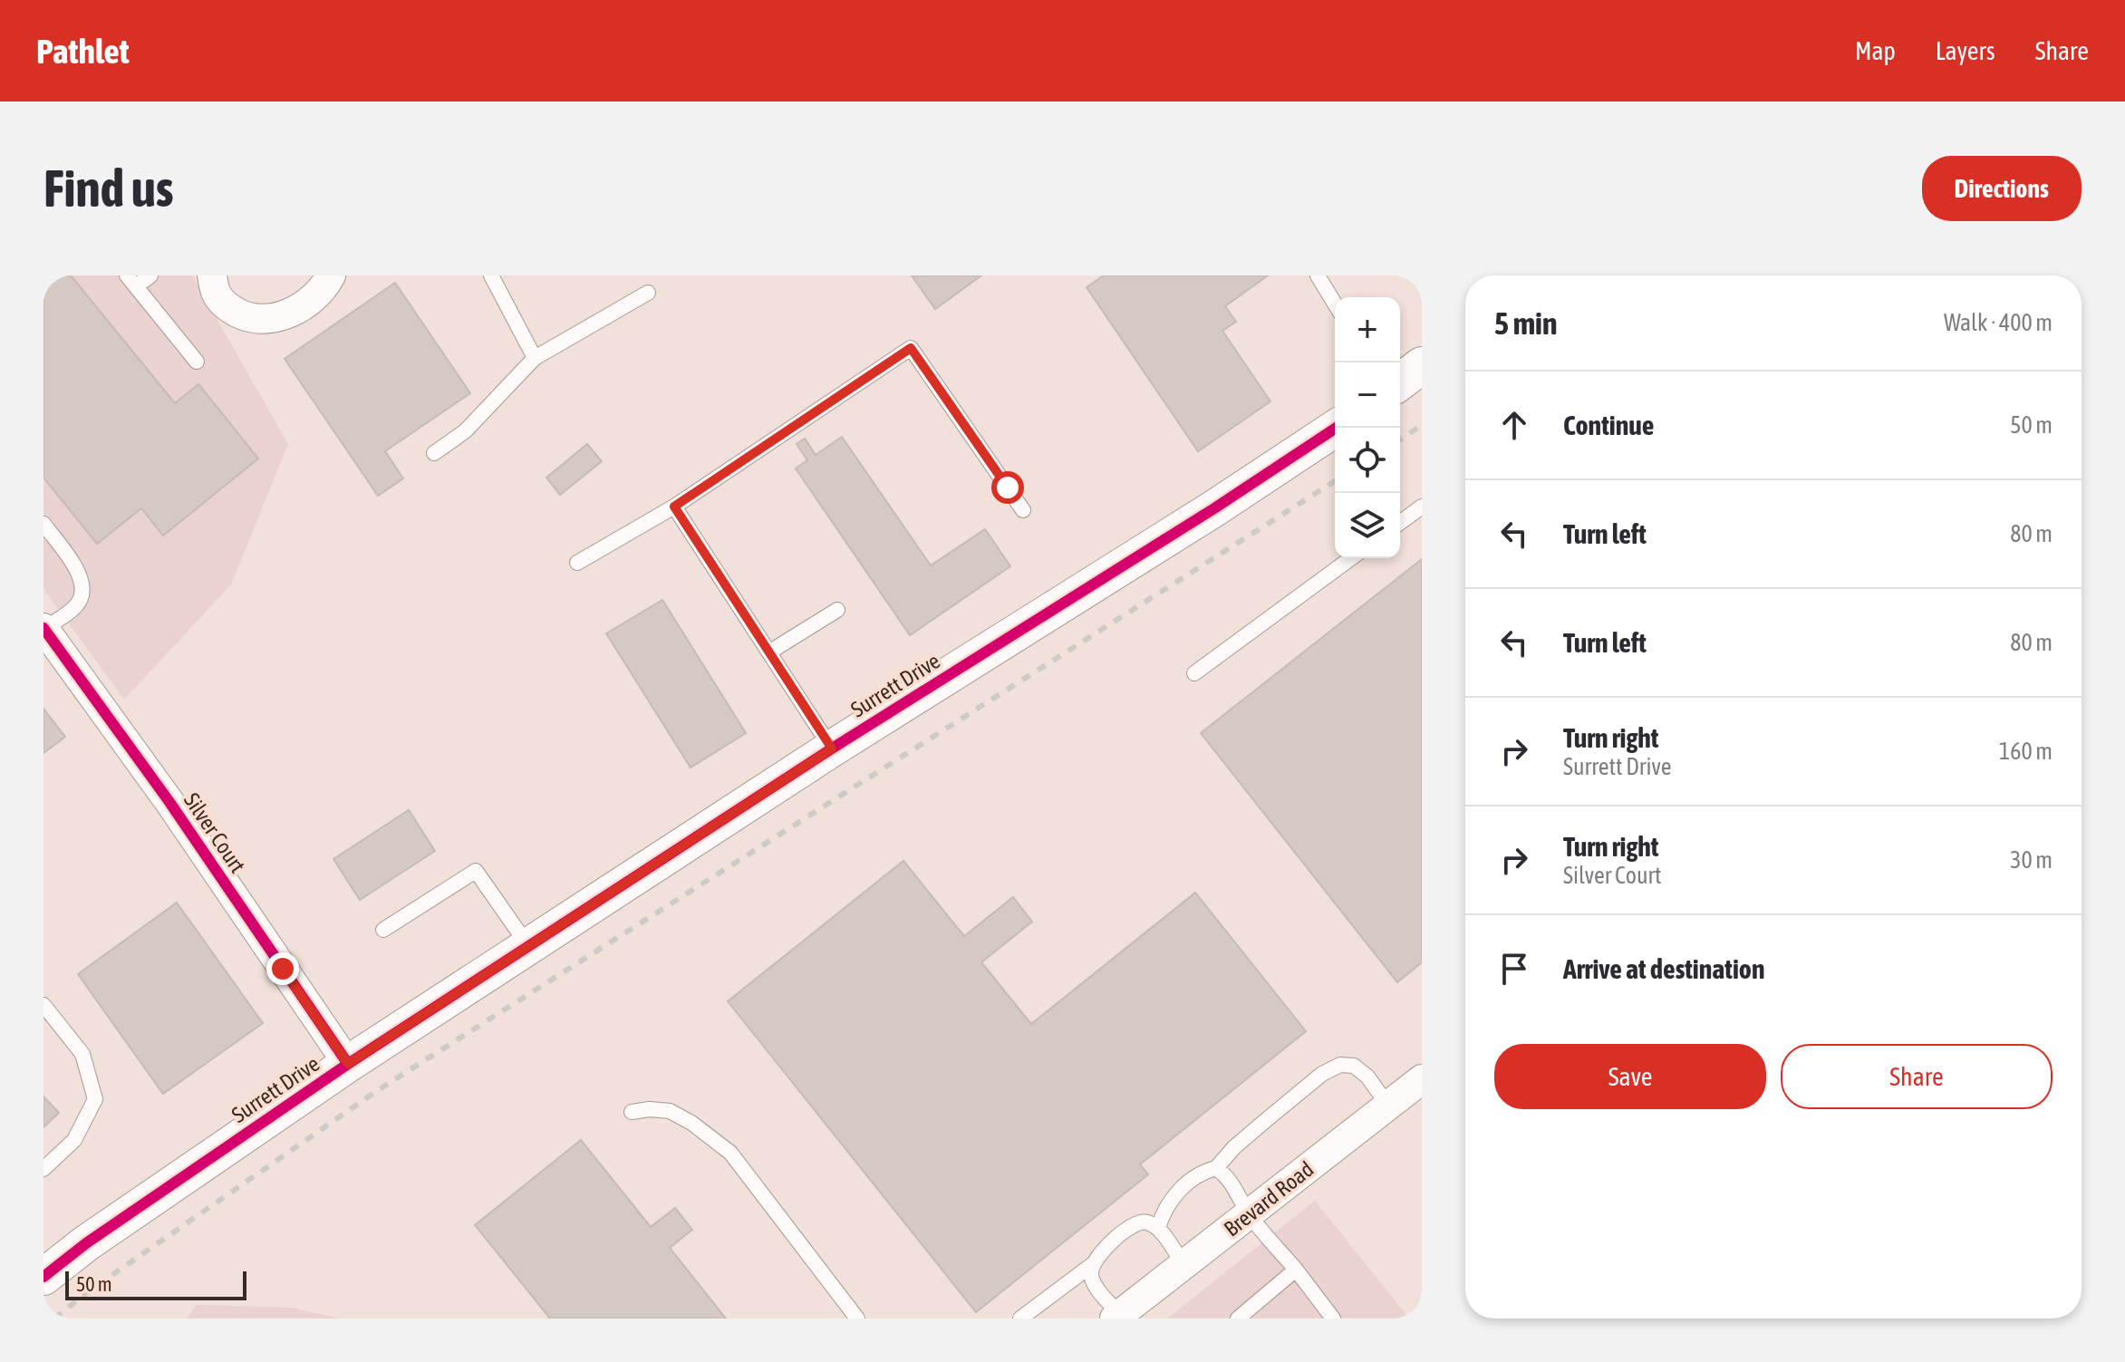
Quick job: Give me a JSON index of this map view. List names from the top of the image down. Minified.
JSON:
{"streets":{"street":["Surrett Drive","Silver Court","Brevard Road"]},"crossings":[["Surrett Drive","Silver Court"]],"scale_bar":"50 m","page":{"header":"Pathlet","nav":["Map","Layers","Share"],"buttons":["Directions",["Save","Share"]],"title":"Find us","heading":["5 min","Walk · 400 m"],"map_buttons":["+","−"],"list":[["Continue","50 m"],["Turn left","80 m"],["Turn left","80 m"],["Turn right","Surrett Drive","160 m"],["Turn right","Silver Court","30 m"],"Arrive at destination"],"scale":"50 m"}}
